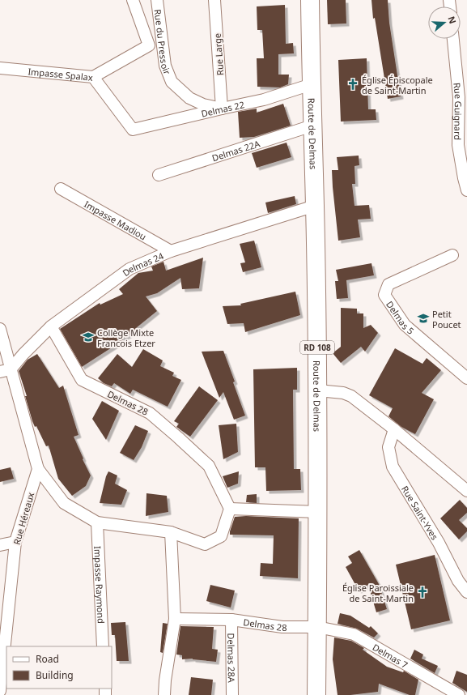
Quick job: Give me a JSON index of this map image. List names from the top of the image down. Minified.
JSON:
{"streets":{"main road":["Route de Delmas","RD 108"],"street":["Rue du Pressoir","Rue Large","Impasse Spalax","Delmas 22","Rue Guignard","Delmas 22A","Impasse Madiou","Delmas 24","Delmas 5","Delmas 28","Rue Saint-Yves","Rue Héreaux","Impasse Raymond","Delmas 7","Delmas 28A"]},"crossings":[["Rue du Pressoir","Rue Large"],["Rue du Pressoir","Delmas 22"],["Rue Large","Delmas 22"],["Impasse Spalax","Delmas 22"],["Delmas 22","Route de Delmas"],["Route de Delmas","Delmas 22A"],["Route de Delmas","Delmas 24"],["Route de Delmas","Delmas 28"],["Route de Delmas","Delmas 7"],["Impasse Madiou","Delmas 24"],["Delmas 24","Delmas 28"],["Delmas 28","Delmas 7"],["Delmas 28","Delmas 28A"]],"places":{"church":["Église Épiscopale de Saint-Martin","Église Paroissiale de Saint-Martin"],"school or university":["Petit Poucet","Collège Mixte Francois Etzer"]},"legend":["Road","Building"],"north":"right"}
